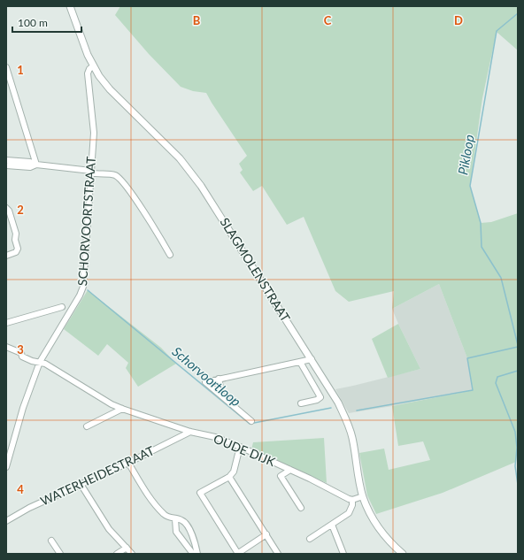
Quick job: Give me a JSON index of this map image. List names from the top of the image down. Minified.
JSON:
{"streets":{"street":["SCHORVOORTSTRAAT","SLAGMOLENSTRAAT","OUDE DIJK","WATERHEIDESTRAAT"]},"crossings":[["SCHORVOORTSTRAAT","SLAGMOLENSTRAAT"],["SCHORVOORTSTRAAT","OUDE DIJK"],["OUDE DIJK","WATERHEIDESTRAAT"]],"water":["Pikloop","Schorvoortloop"],"scale_bar":"100 m","grid":{"columns":["B","C","D"],"rows":["1","2","3","4"]}}
